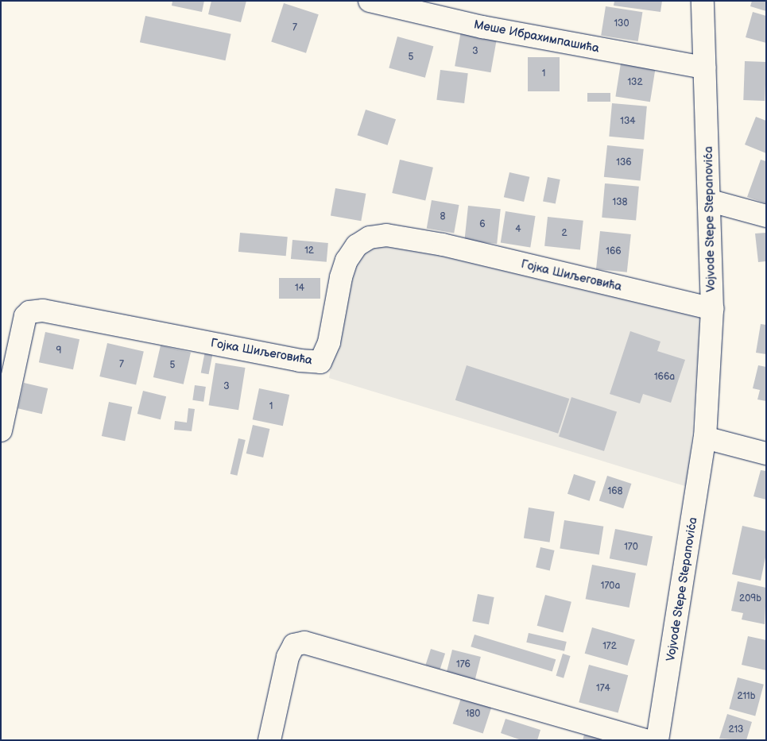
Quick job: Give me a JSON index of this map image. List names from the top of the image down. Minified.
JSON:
{"streets":{"street":["Меше Ибрахимпашића","Vojvode Stepe Stepanovića","Гојка Шиљеговића"]},"crossings":[["Меше Ибрахимпашића","Vojvode Stepe Stepanovića"],["Vojvode Stepe Stepanovića","Гојка Шиљеговића"]],"house_numbers":["130","7","3","5","1","132","134","136","138","8","6","4","2","12","166","14","9","7","5","166a","3","1","168","170","170a","209b","172","176","174","211b","180","213"]}
